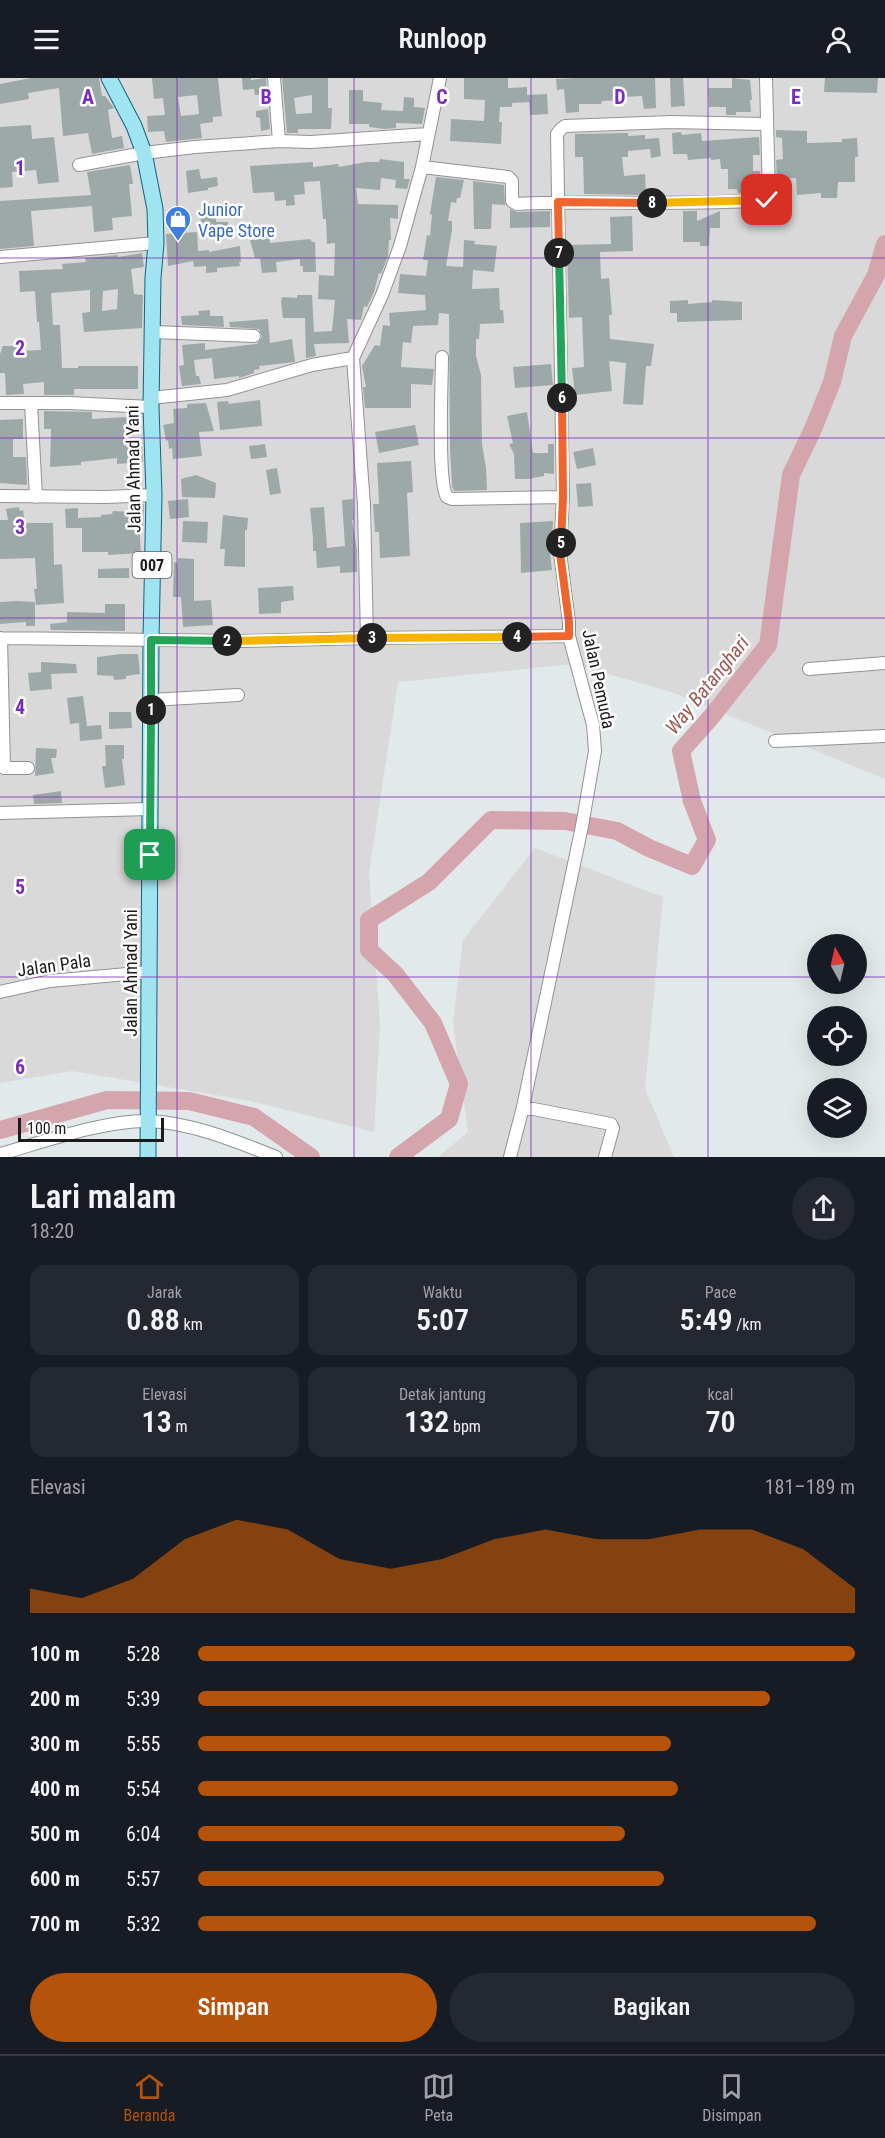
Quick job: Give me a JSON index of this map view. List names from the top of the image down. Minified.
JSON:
{"streets":{"main road":["Jalan Ahmad Yani","007"],"street":["Jalan Pemuda","Jalan Pala"]},"crossings":[["Jalan Ahmad Yani","Jalan Pala"]],"water":["Way Batanghari"],"places":{"shop":["Junior Vape Store"]},"scale_bar":"100 m","north":"top","page":{"header":"Runloop","pins":["8","7","6","5","4","3","2","1"],"scale":"100 m","heading":["Lari malam","18:20"],"stats":[["Jarak","0.88 km"],["Waktu","5:07"],["Pace","5:49 /km"],["Elevasi","13 m"],["Detak jantung","132 bpm"],["kcal","70"]],"chart":["Elevasi","181–189 m"],"list":[{"name":"100 m","note":"5:28"},{"name":"200 m","note":"5:39"},{"name":"300 m","note":"5:55"},{"name":"400 m","note":"5:54"},{"name":"500 m","note":"6:04"},{"name":"600 m","note":"5:57"},{"name":"700 m","note":"5:32"}],"buttons":["Simpan","Bagikan"],"tabs":["Beranda","Peta","Disimpan"]},"grid":{"columns":["A","B","C","D","E"],"rows":["1","2","3","4","5","6"]}}
